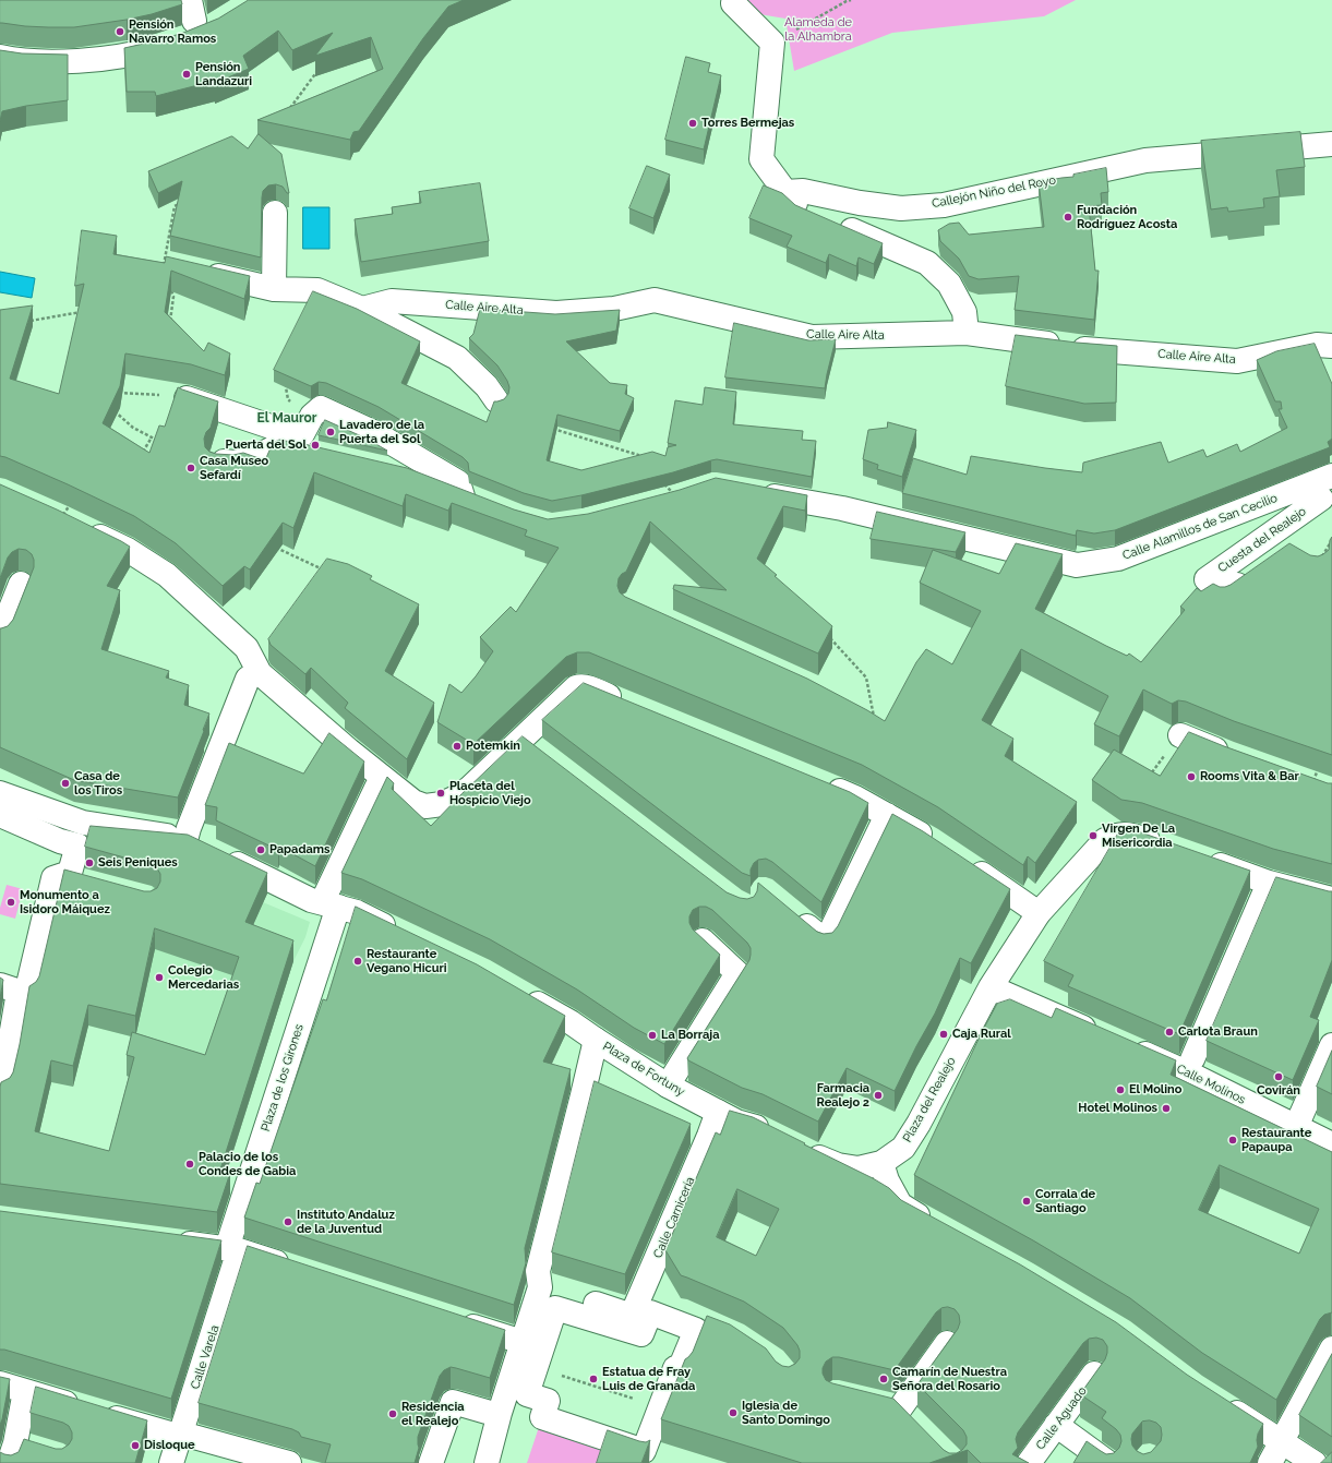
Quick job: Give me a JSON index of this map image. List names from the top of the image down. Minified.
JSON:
{"streets":{"street":["Callejón Niño del Royo","Calle Aire Alta","Calle Alamillos de San Cecilio","Cuesta del Realejo","Plaza de Fortuny","Plaza de los Girones","Calle Molinos","Plaza del Realejo","Calle Carnicería","Calle Varela","Calle Aguado"]},"crossings":[["Calle Alamillos de San Cecilio","Cuesta del Realejo"],["Plaza de Fortuny","Calle Carnicería"],["Plaza de los Girones","Calle Varela"]],"districts":["El Mauror"],"parks":["Alameda de la Alhambra"],"places":["Pensión Navarro Ramos","Pensión Landazuri","Torres Bermejas","Fundación Rodríguez Acosta","Lavadero de la Puerta del Sol","Puerta del Sol","Casa Museo Sefardí","Potemkin","Rooms Vita & Bar","Casa de los Tiros","Placeta del Hospicio Viejo","Virgen De La Misericordia","Papadams","Seis Peniques","Monumento a Isidoro Máiquez","Restaurante Vegano Hicuri","Colegio Mercedarias","Carlota Braun","Caja Rural","La Borraja","Covirán","El Molino","Farmacia Realejo 2","Hotel Molinos","Restaurante Papaupa","Palacio de los Condes de Gabia","Corrala de Santiago","Instituto Andaluz de la Juventud","Estatua de Fray Luis de Granada","Camarín de Nuestra Señora del Rosario","Iglesia de Santo Domingo","Residencia el Realejo","Disloque"]}
